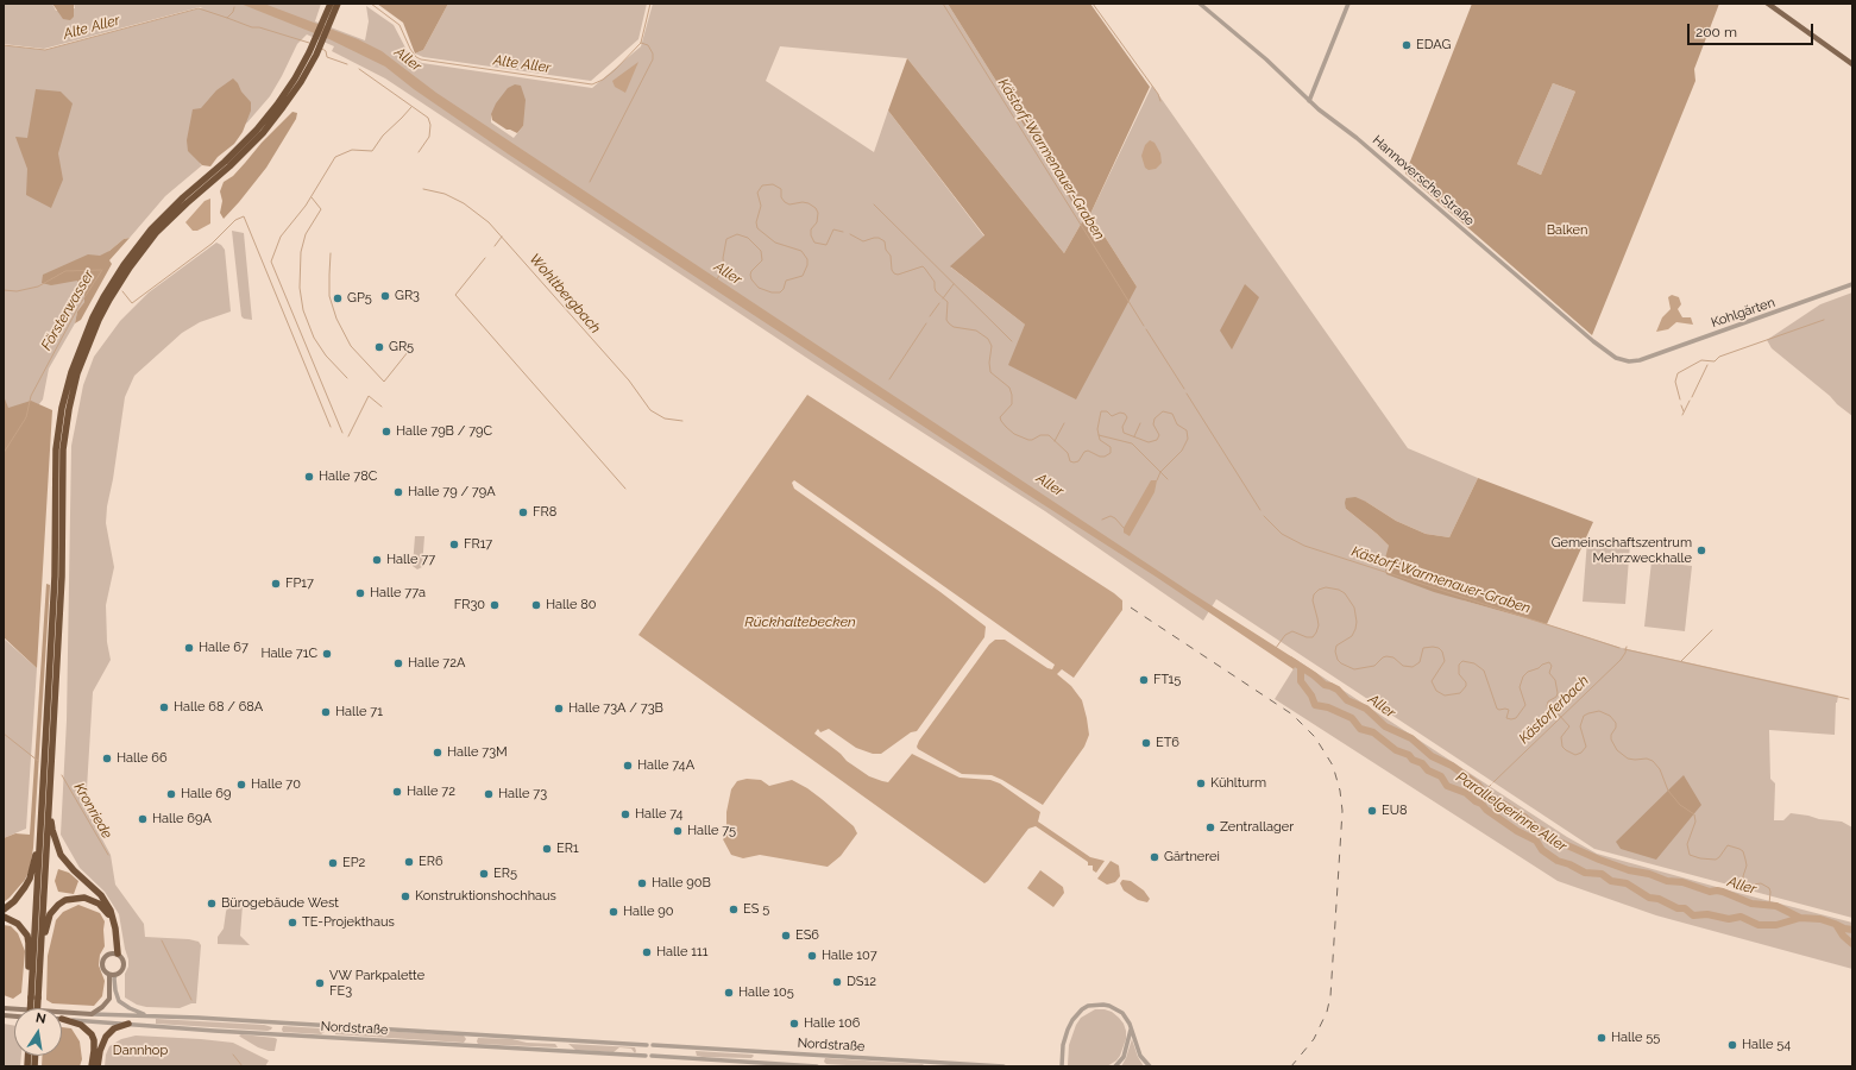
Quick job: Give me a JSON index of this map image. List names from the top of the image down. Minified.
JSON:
{"streets":{"street":["Hannoversche Straße","Kohlgärten","Nordstraße"]},"crossings":[["Hannoversche Straße","Kohlgärten"]],"water":["Alte Aller","Aller","Kästorf-Warmenauer-Graben","Wohltbergbach","Försterwasser","Rückhaltebecken","Kästorferbach","Kronriede","Parallelgerinne Aller"],"parks":["Balken","Dannhop"],"places":["EDAG","GR3","GP5","GR5","Halle 79B / 79C","Halle 78C","Halle 79 / 79A","FR8","FR17","Gemeinschaftszentrum Mehrzweckhalle","Halle 77","FP17","Halle 77a","FR30","Halle 80","Halle 67","Halle 71C","Halle 72A","FT15","Halle 68 / 68A","Halle 73A / 73B","Halle 71","ET6","Halle 73M","Halle 66","Halle 74A","Kühlturm","Halle 70","Halle 72","Halle 69","Halle 73","EU8","Halle 74","Halle 69A","Zentrallager","Halle 75","ER1","Gärtnerei","ER6","EP2","ER5","Halle 90B","Konstruktionshochhaus","Bürogebäude West","ES 5","Halle 90","TE-Projekthaus","ES6","Halle 111","Halle 107","DS12","VW Parkpalette FE3","Halle 105","Halle 106","Halle 55","Halle 54"],"scale_bar":"200 m","north":"top"}
